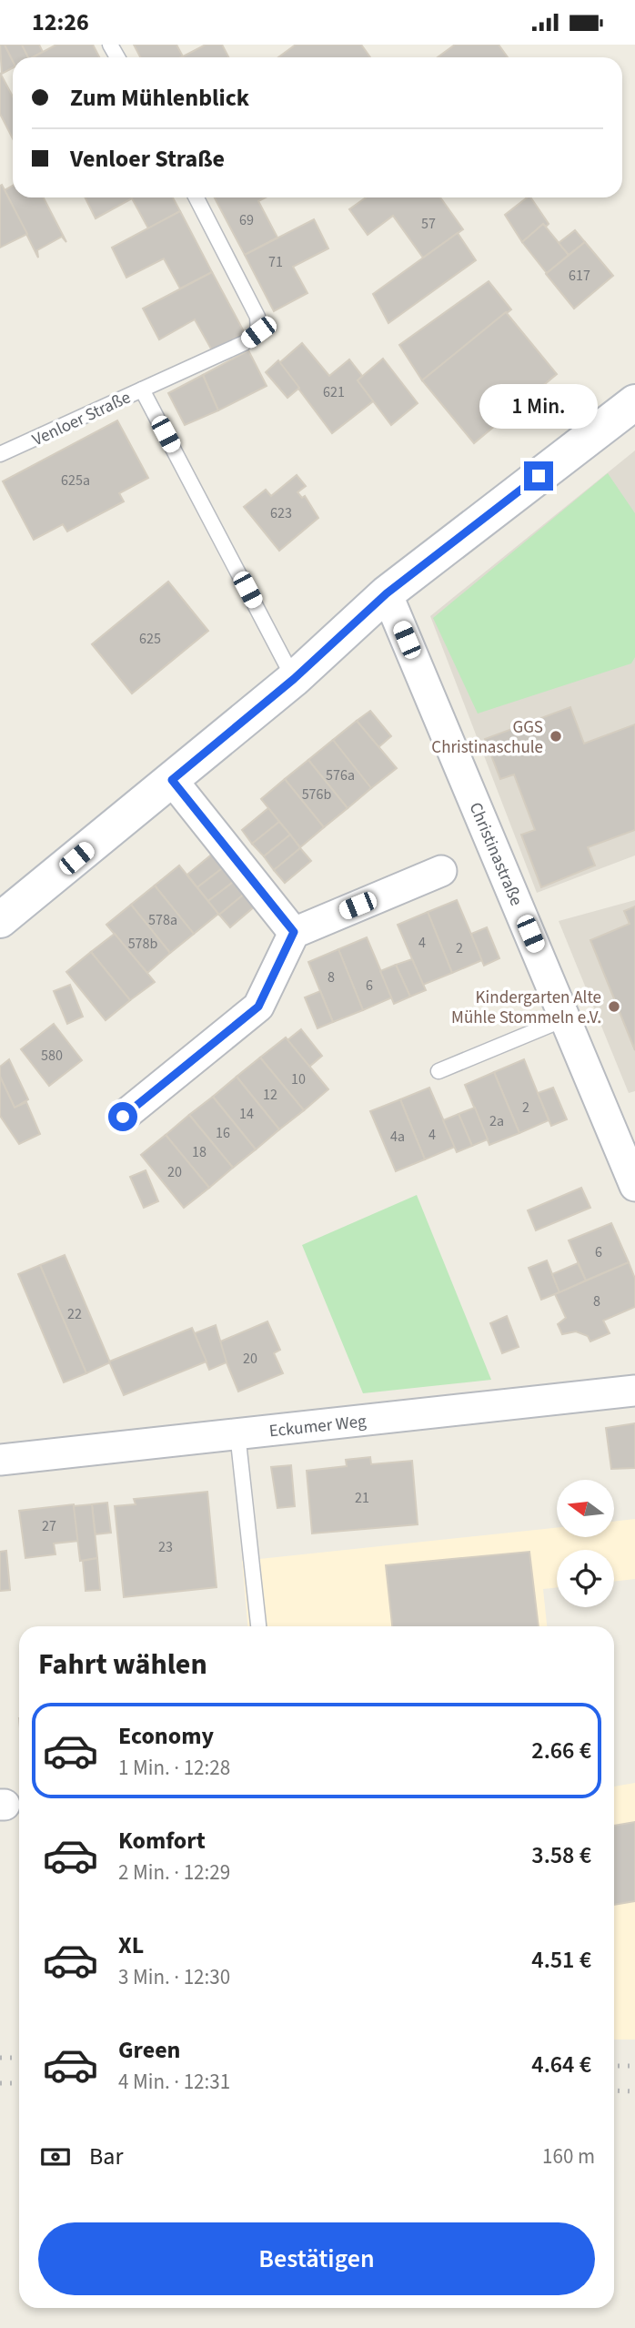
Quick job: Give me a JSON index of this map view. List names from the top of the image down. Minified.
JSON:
{"streets":{"street":["Christinastraße","Eckumer Weg"],"lane":["Venloer Straße"]},"places":["GGS Christinaschule","Kindergarten Alte Mühle Stommeln e.V."],"house_numbers":["69","57","71","617","621","625a","623","625","576a","576b","578a","4","578b","2","8","6","580","10","12","2","14","2a","16","4","4a","18","20","6","8","22","20","21","27","23"],"north":"left","page":{"status":"12:26","banner":["Zum Mühlenblick","Venloer Straße"],"bubble":"1 Min.","heading":"Fahrt wählen","list":[{"name":"Economy","note":"1 Min. · 12:28","value":"2.66 €"},{"name":"Komfort","note":"2 Min. · 12:29","value":"3.58 €"},{"name":"XL","note":"3 Min. · 12:30","value":"4.51 €"},{"name":"Green","note":"4 Min. · 12:31","value":"4.64 €"}],"pay":["Bar","160 m"],"buttons":"Bestätigen"}}
